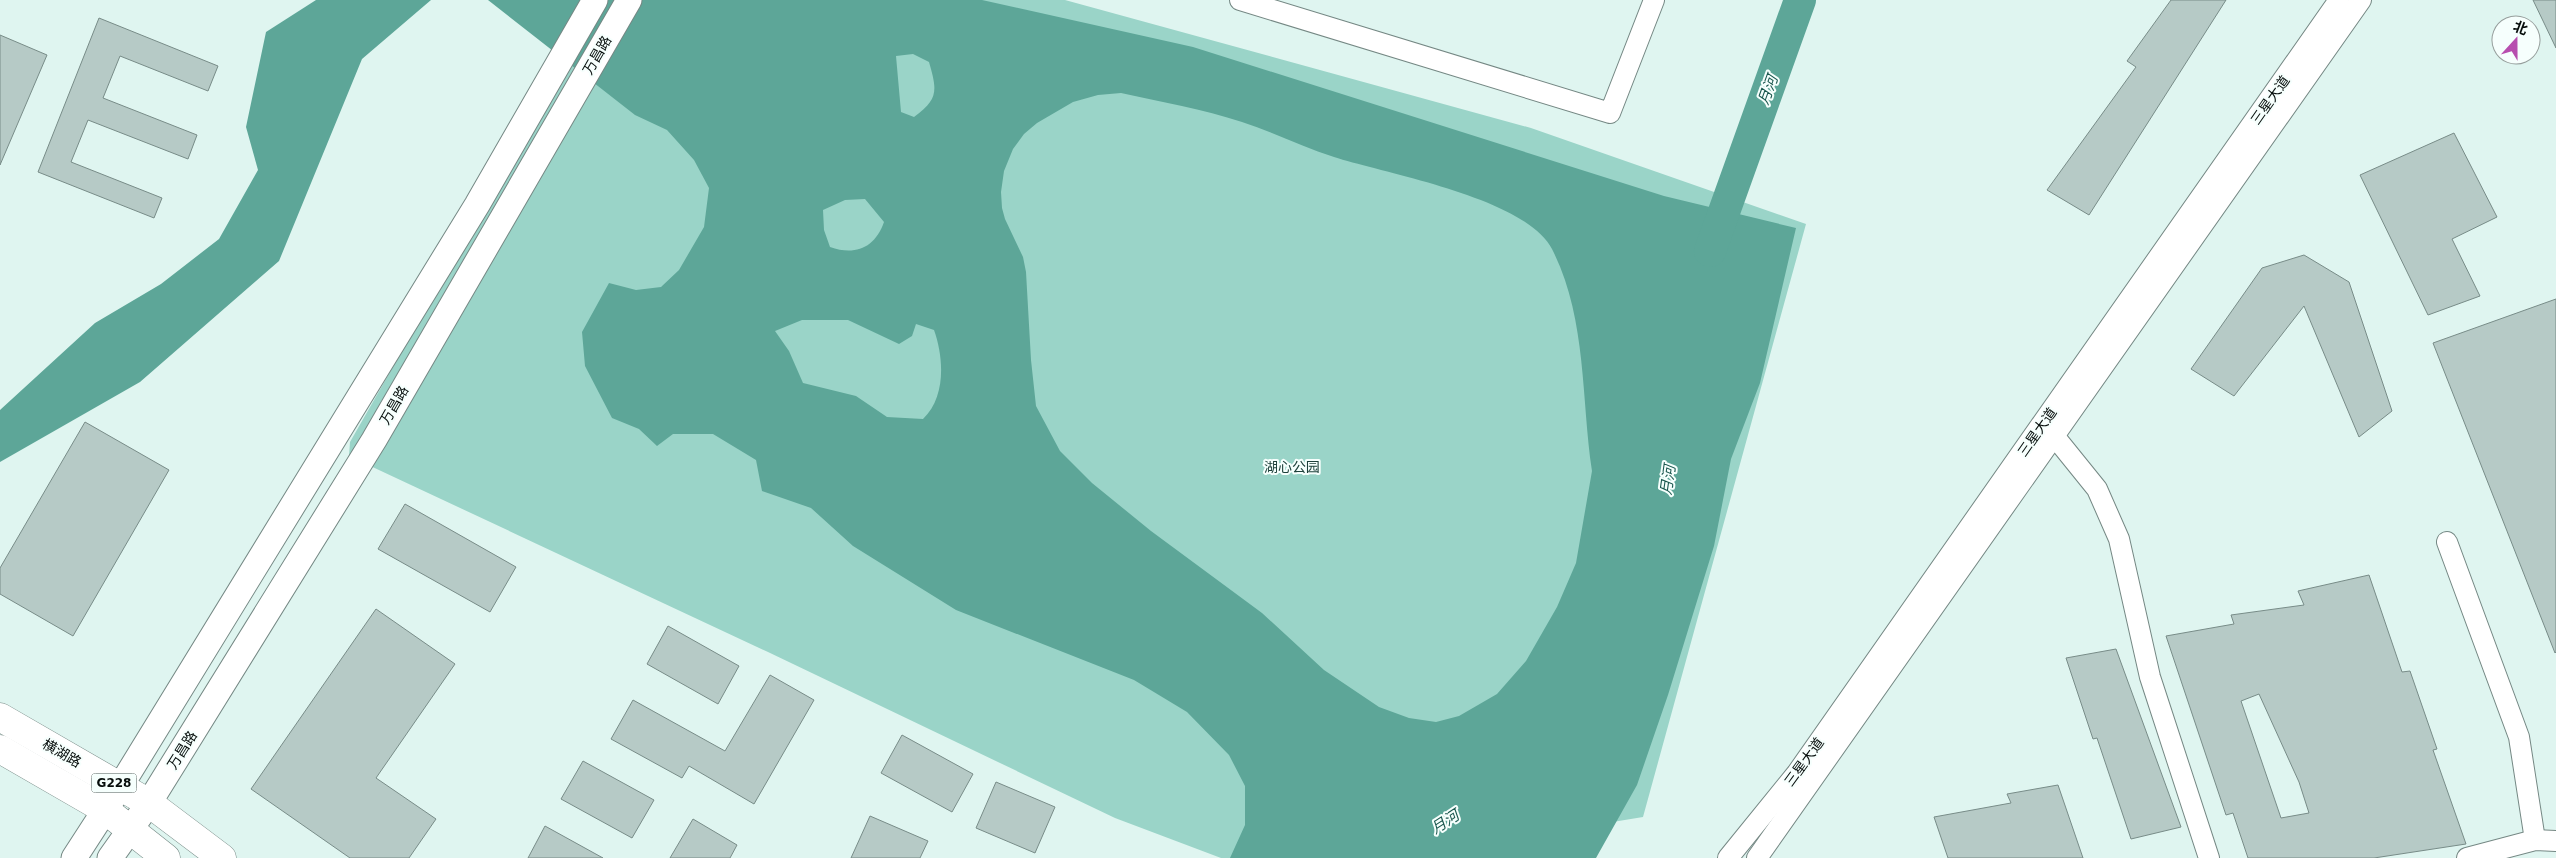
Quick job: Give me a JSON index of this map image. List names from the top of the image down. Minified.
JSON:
{"streets":{"highway":["横湖路","G228"],"main road":["万昌路"],"street":["三星大道"]},"crossings":[["万昌路","横湖路"]],"water":["月河"],"parks":["湖心公园"],"north":"top"}
